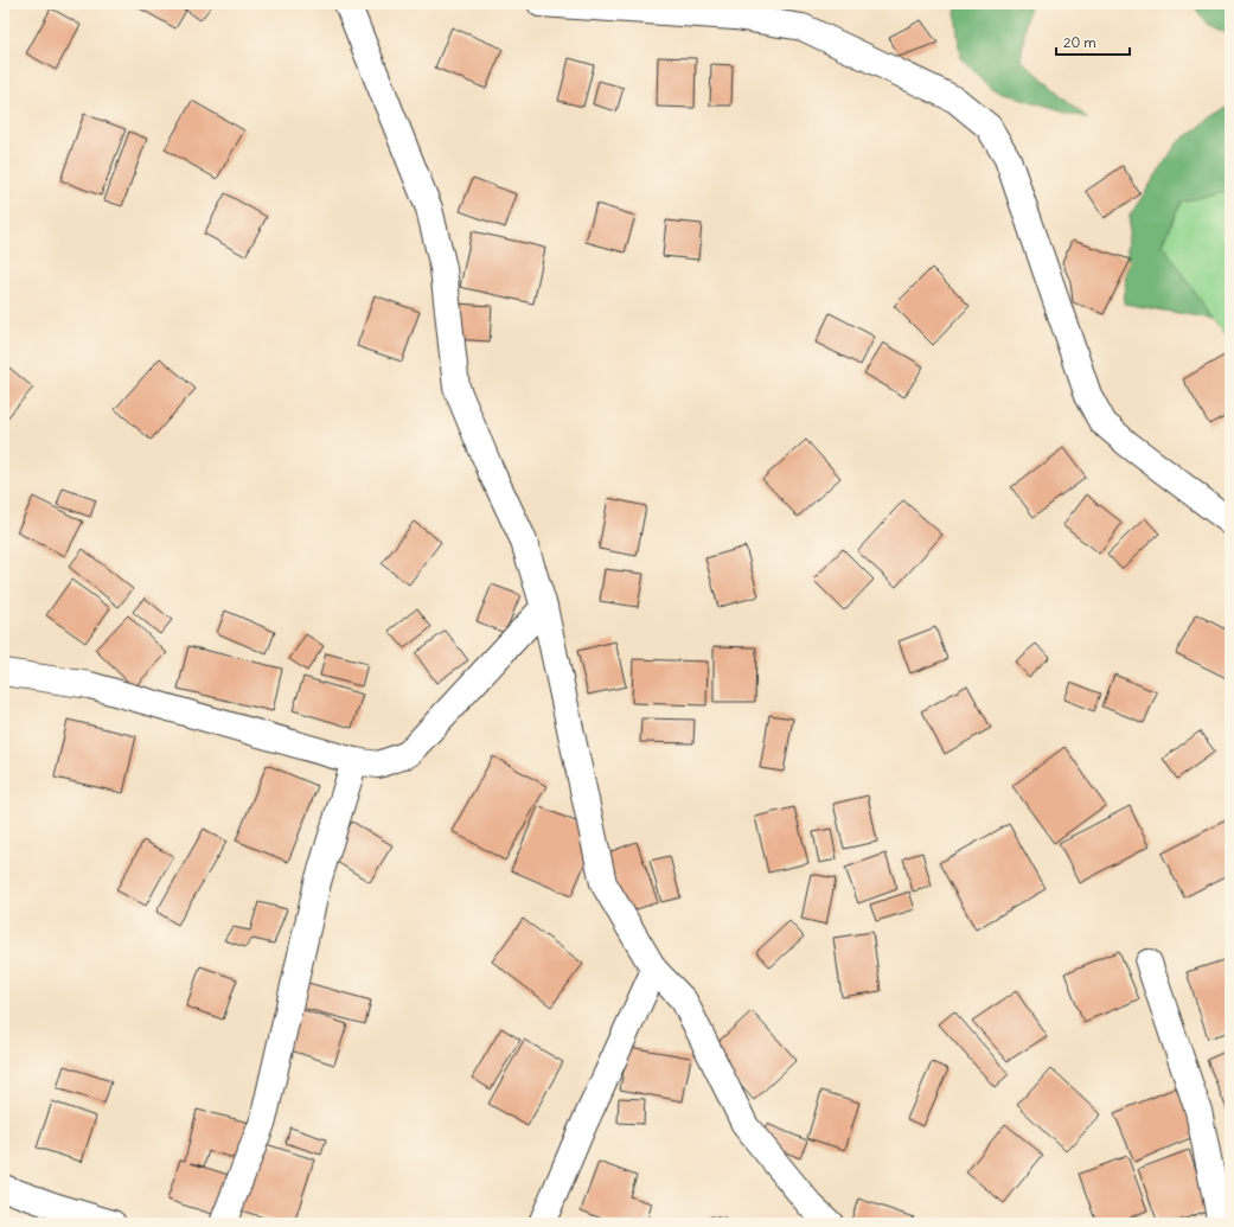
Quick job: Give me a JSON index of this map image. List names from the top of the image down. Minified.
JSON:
{"scale_bar":"20 m"}
